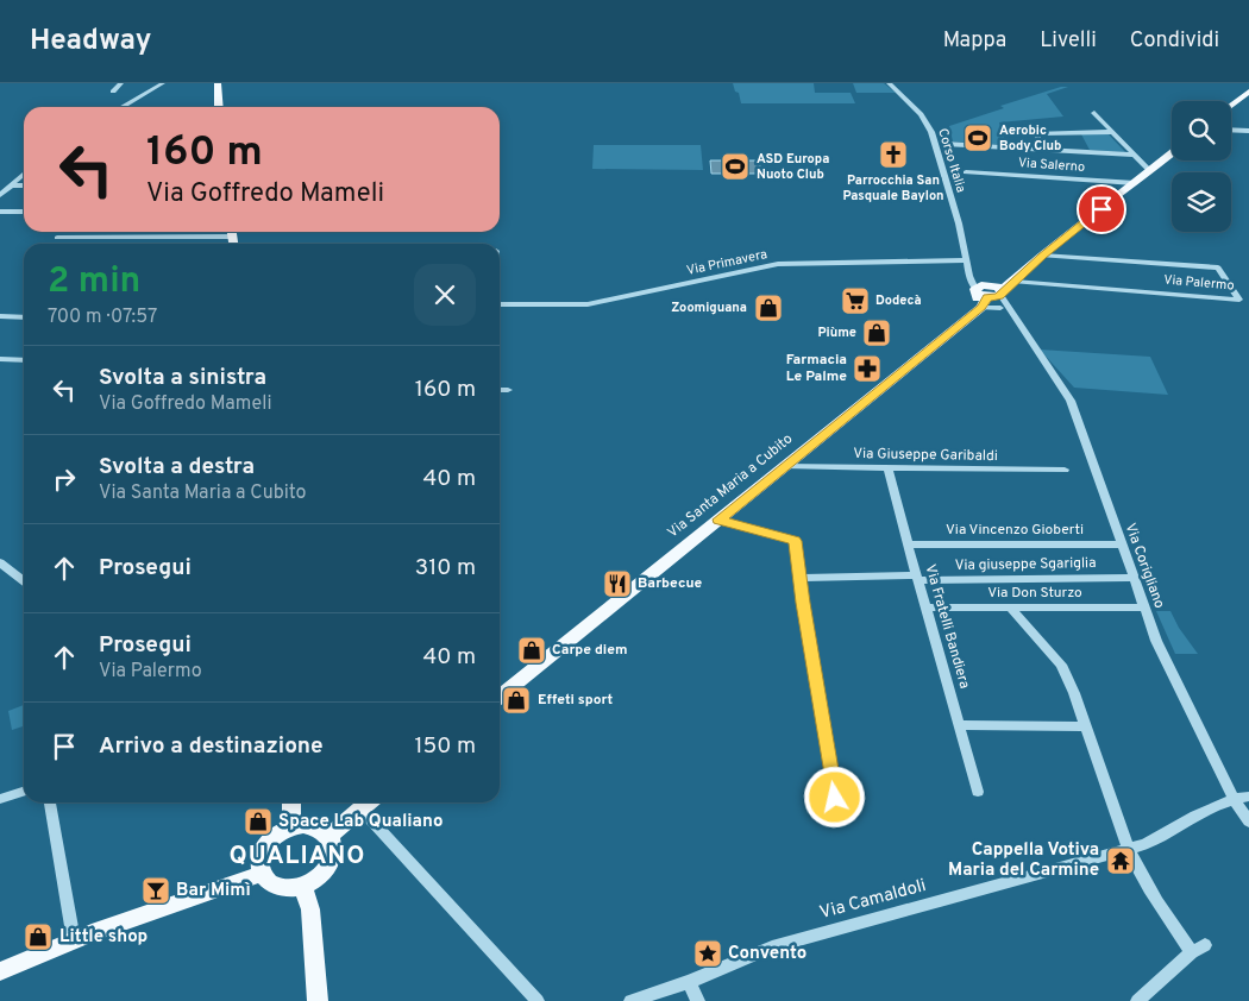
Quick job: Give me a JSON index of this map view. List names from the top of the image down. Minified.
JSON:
{"streets":{"main road":["Via Santa Maria a Cubito"],"street":["Corso Italia","Via Salerno","Via Primavera","Via Palermo","Via Giuseppe Garibaldi","Via Vincenzo Gioberti","Via giuseppe Sgariglia","Via Corigliano","Via Don Sturzo","Via Fratelli Bandiera","Via Camaldoli"]},"crossings":[["Corso Italia","Via Primavera"],["Corso Italia","Via Santa Maria a Cubito"],["Corso Italia","Via Corigliano"],["Via Palermo","Via Santa Maria a Cubito"],["Via Giuseppe Garibaldi","Via Santa Maria a Cubito"],["Via Giuseppe Garibaldi","Via Fratelli Bandiera"],["Via Santa Maria a Cubito","Via Corigliano"],["Via Vincenzo Gioberti","Via Corigliano"],["Via Vincenzo Gioberti","Via Fratelli Bandiera"],["Via giuseppe Sgariglia","Via Corigliano"],["Via giuseppe Sgariglia","Via Fratelli Bandiera"],["Via Corigliano","Via Don Sturzo"],["Via Corigliano","Via Camaldoli"],["Via Don Sturzo","Via Fratelli Bandiera"]],"districts":["QUALIANO"],"places":{"sports":["Aerobic Body Club","ASD Europa Nuoto Club"],"church":["Parrocchia San Pasquale Baylon"],"supermarket":["Dodecà"],"shop":["Zoomiguana","Piùme","Carpe diem","Effeti sport","Space Lab Qualiano","Little shop"],"pharmacy":["Farmacia Le Palme"],"restaurant":["Barbecue"],"temple":["Cappella Votiva Maria del Carmine"],"bar":["Bar Mimì"],"place":["Convento"]},"page":{"header":"Headway","nav":["Mappa","Livelli","Condividi"],"turn":["160 m","Via Goffredo Mameli"],"heading":["2 min","700 m · 07:57"],"list":[{"name":"Svolta a sinistra","note":"Via Goffredo Mameli","value":"160 m"},{"name":"Svolta a destra","note":"Via Santa Maria a Cubito","value":"40 m"},{"name":"Prosegui","value":"310 m"},{"name":"Prosegui","note":"Via Palermo","value":"40 m"},{"name":"Arrivo a destinazione","value":"150 m"}]}}
